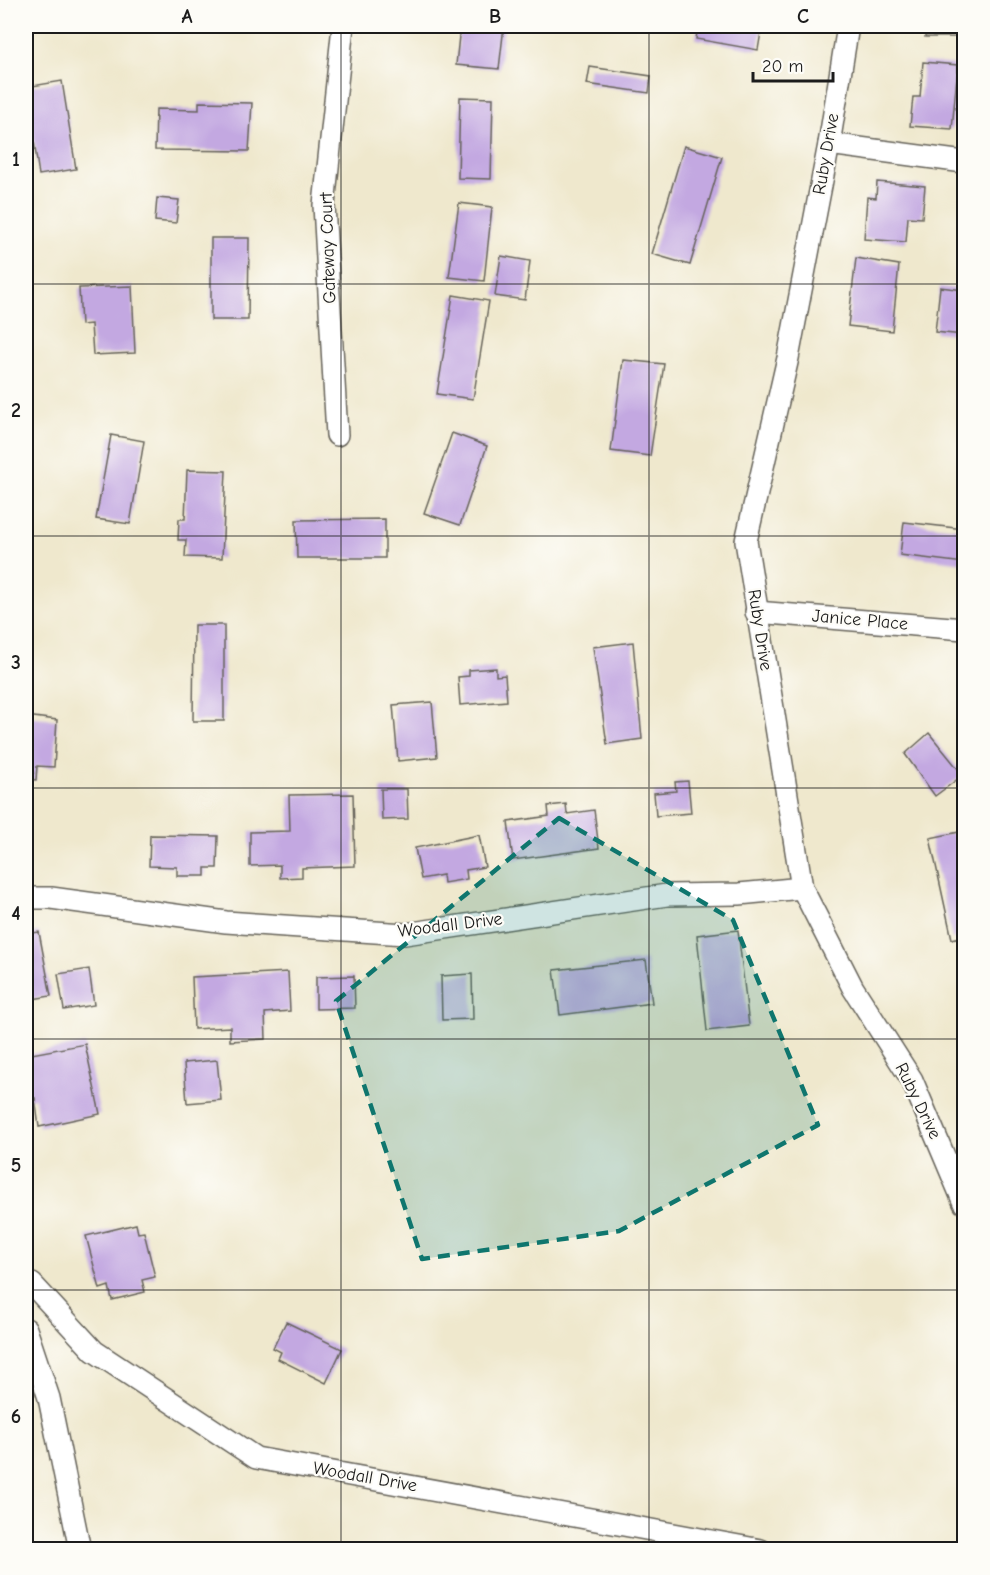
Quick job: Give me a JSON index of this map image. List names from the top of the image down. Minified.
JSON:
{"streets":{"street":["Ruby Drive","Gateway Court","Janice Place","Woodall Drive"]},"crossings":[["Ruby Drive","Janice Place"],["Ruby Drive","Woodall Drive"]],"scale_bar":"20 m","grid":{"columns":["A","B","C"],"rows":["1","2","3","4","5","6"]}}
